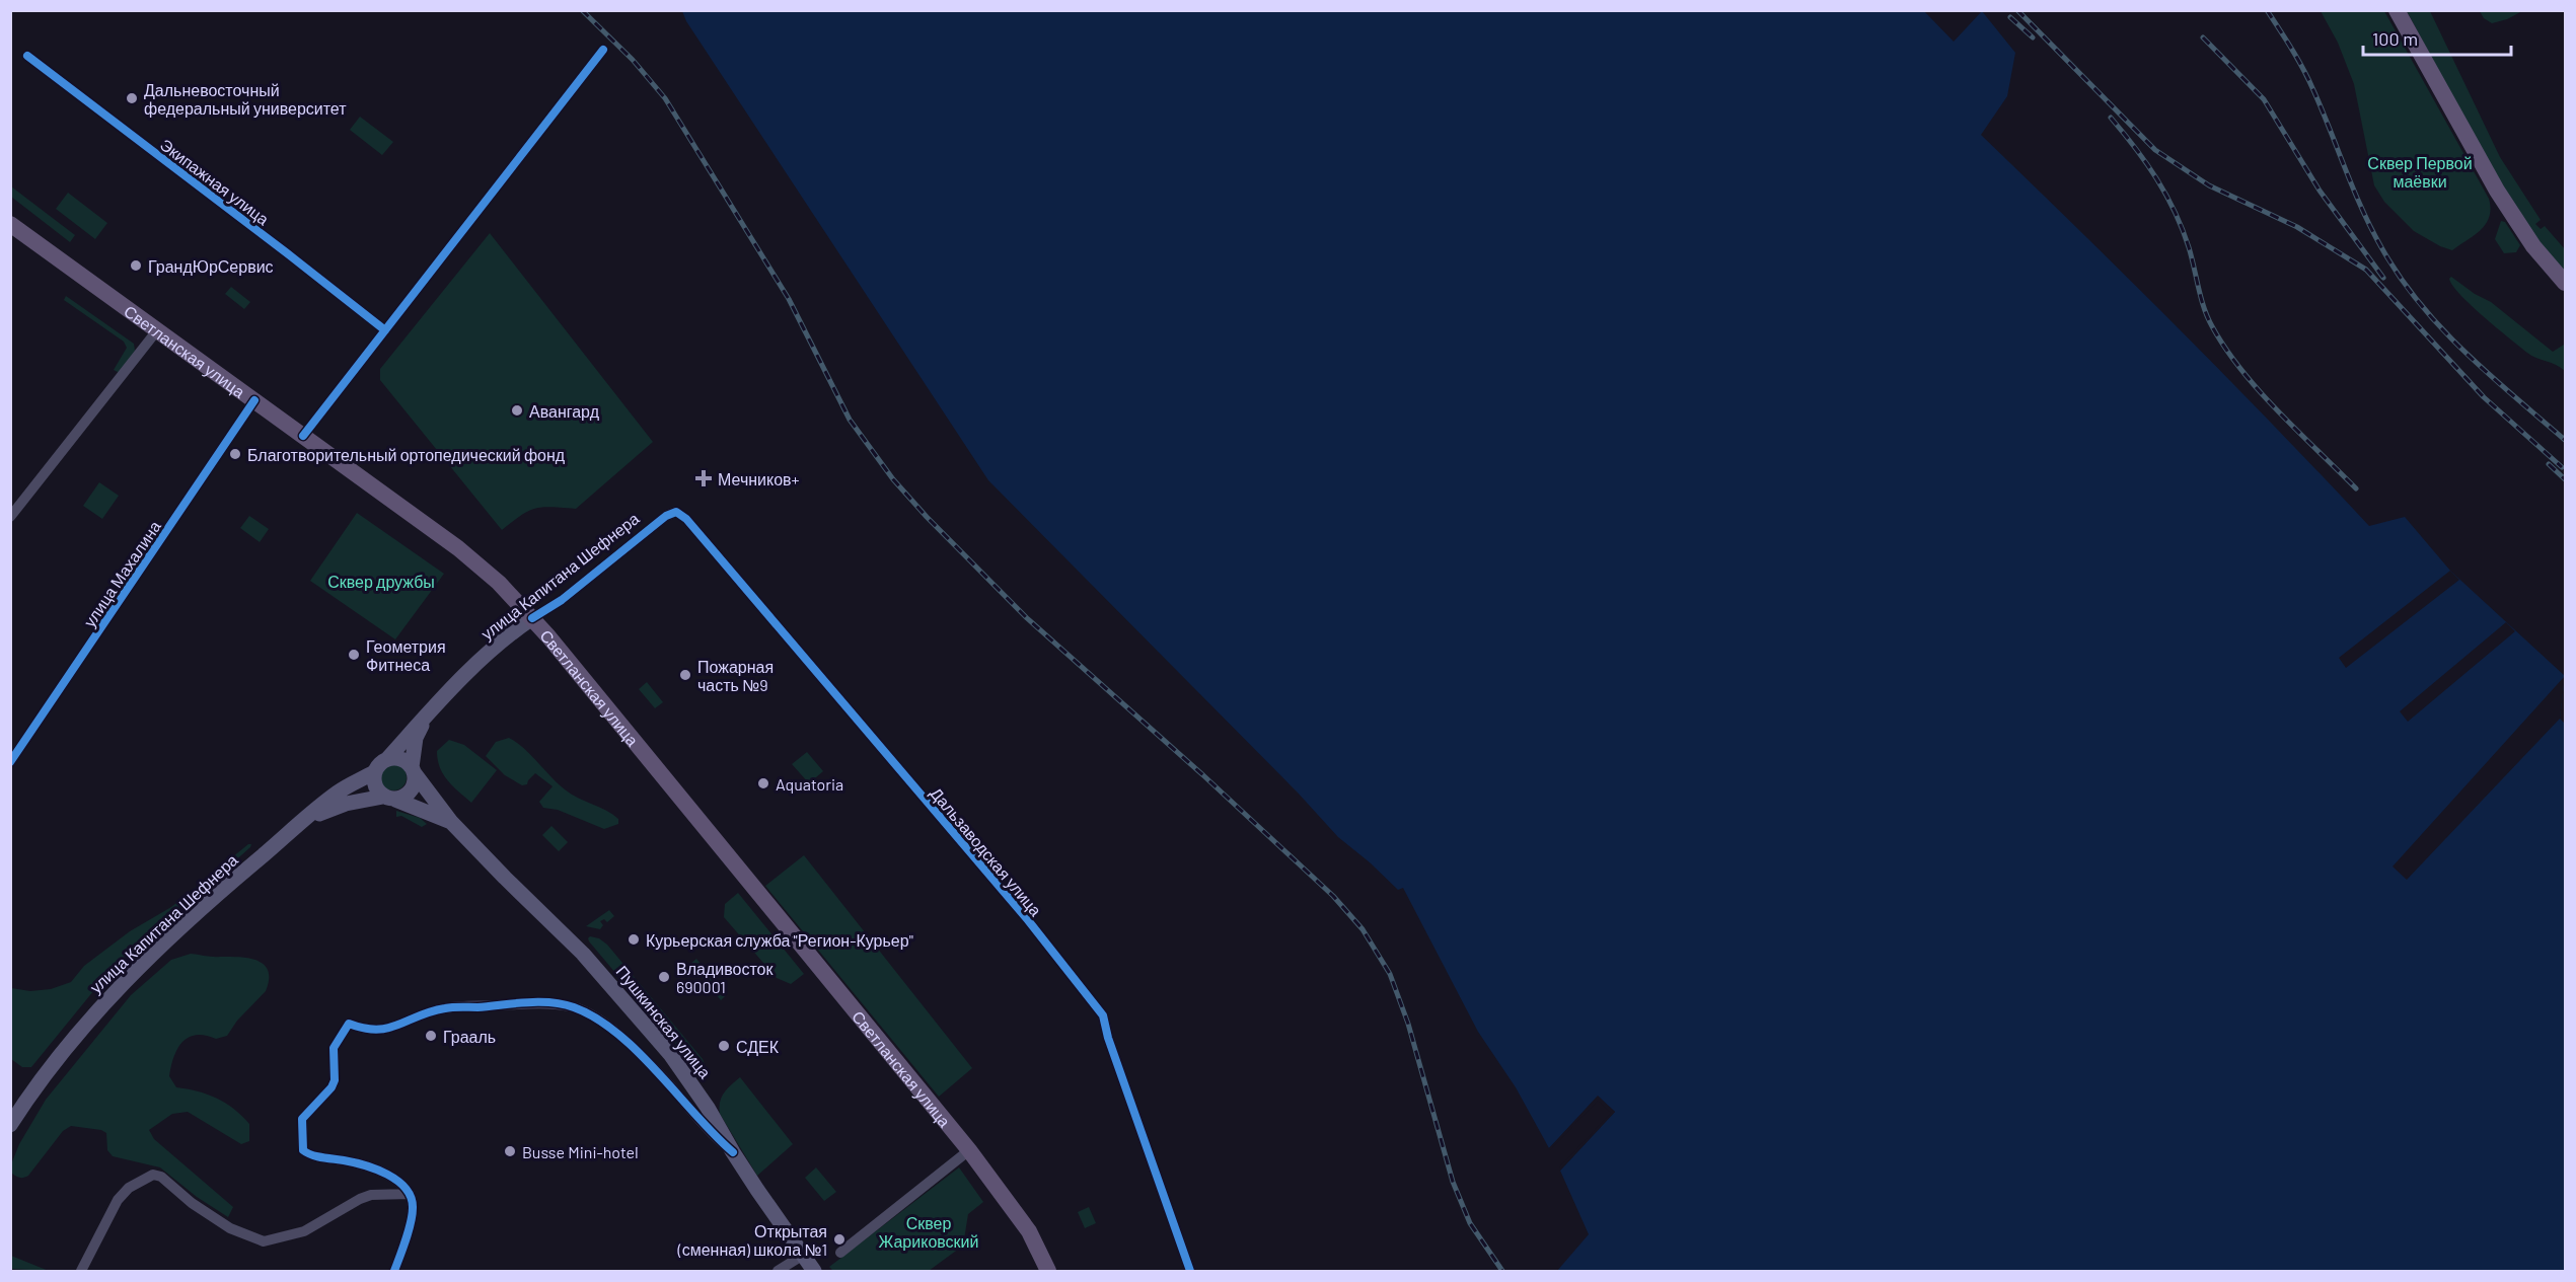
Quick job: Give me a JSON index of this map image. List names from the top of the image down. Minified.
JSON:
{"streets":{"main road":["Светланская улица","улица Капитана Шефнера","Пушкинская улица"],"street":["Экипажная улица","улица Махалина","Дальзаводская улица"]},"crossings":[["Светланская улица","улица Махалина"],["Светланская улица","улица Капитана Шефнера"],["улица Капитана Шефнера","Дальзаводская улица"],["улица Капитана Шефнера","Пушкинская улица"]],"parks":["Сквер Первой маёвки","Сквер дружбы","Сквер Жариковский"],"places":{"other":["Дальневосточный федеральный университет","ГрандЮрСервис","Авангард","Благотворительный ортопедический фонд","Геометрия Фитнеса","Пожарная часть №9","Aquatoria","Курьерская служба \"Регион-Курьер\"","Владивосток 690001","Грааль","СДЕК","Busse Mini-hotel","Открытая (сменная) школа №1"],"health":["Мечников+"]},"scale_bar":"100 m"}
